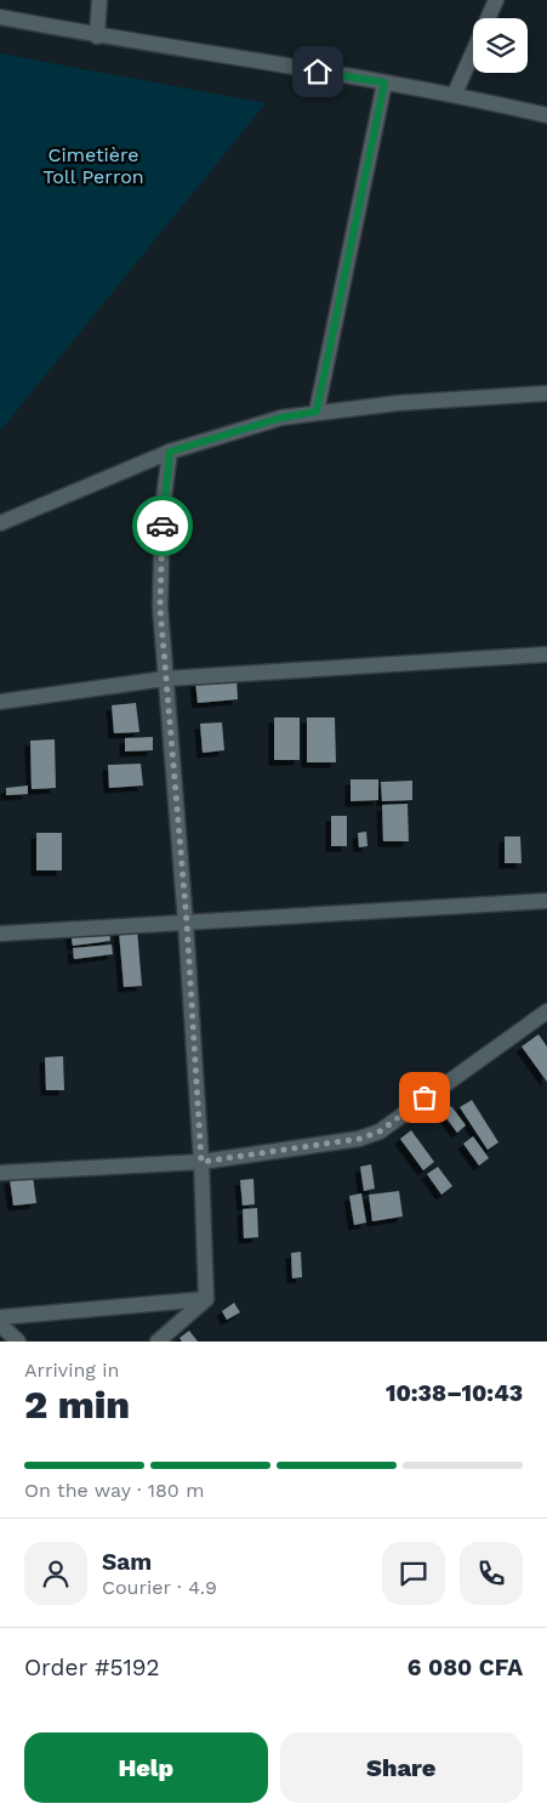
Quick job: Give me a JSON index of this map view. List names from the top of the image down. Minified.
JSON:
{"parks":["Cimetière Toll Perron"],"page":{"heading":["2 min","Arriving in","10:38–10:43"],"panel":["Sam","Courier · 4.9","Order #5192","6 080 CFA"],"bar":"On the way · 180 m","buttons":["Help","Share"]}}
